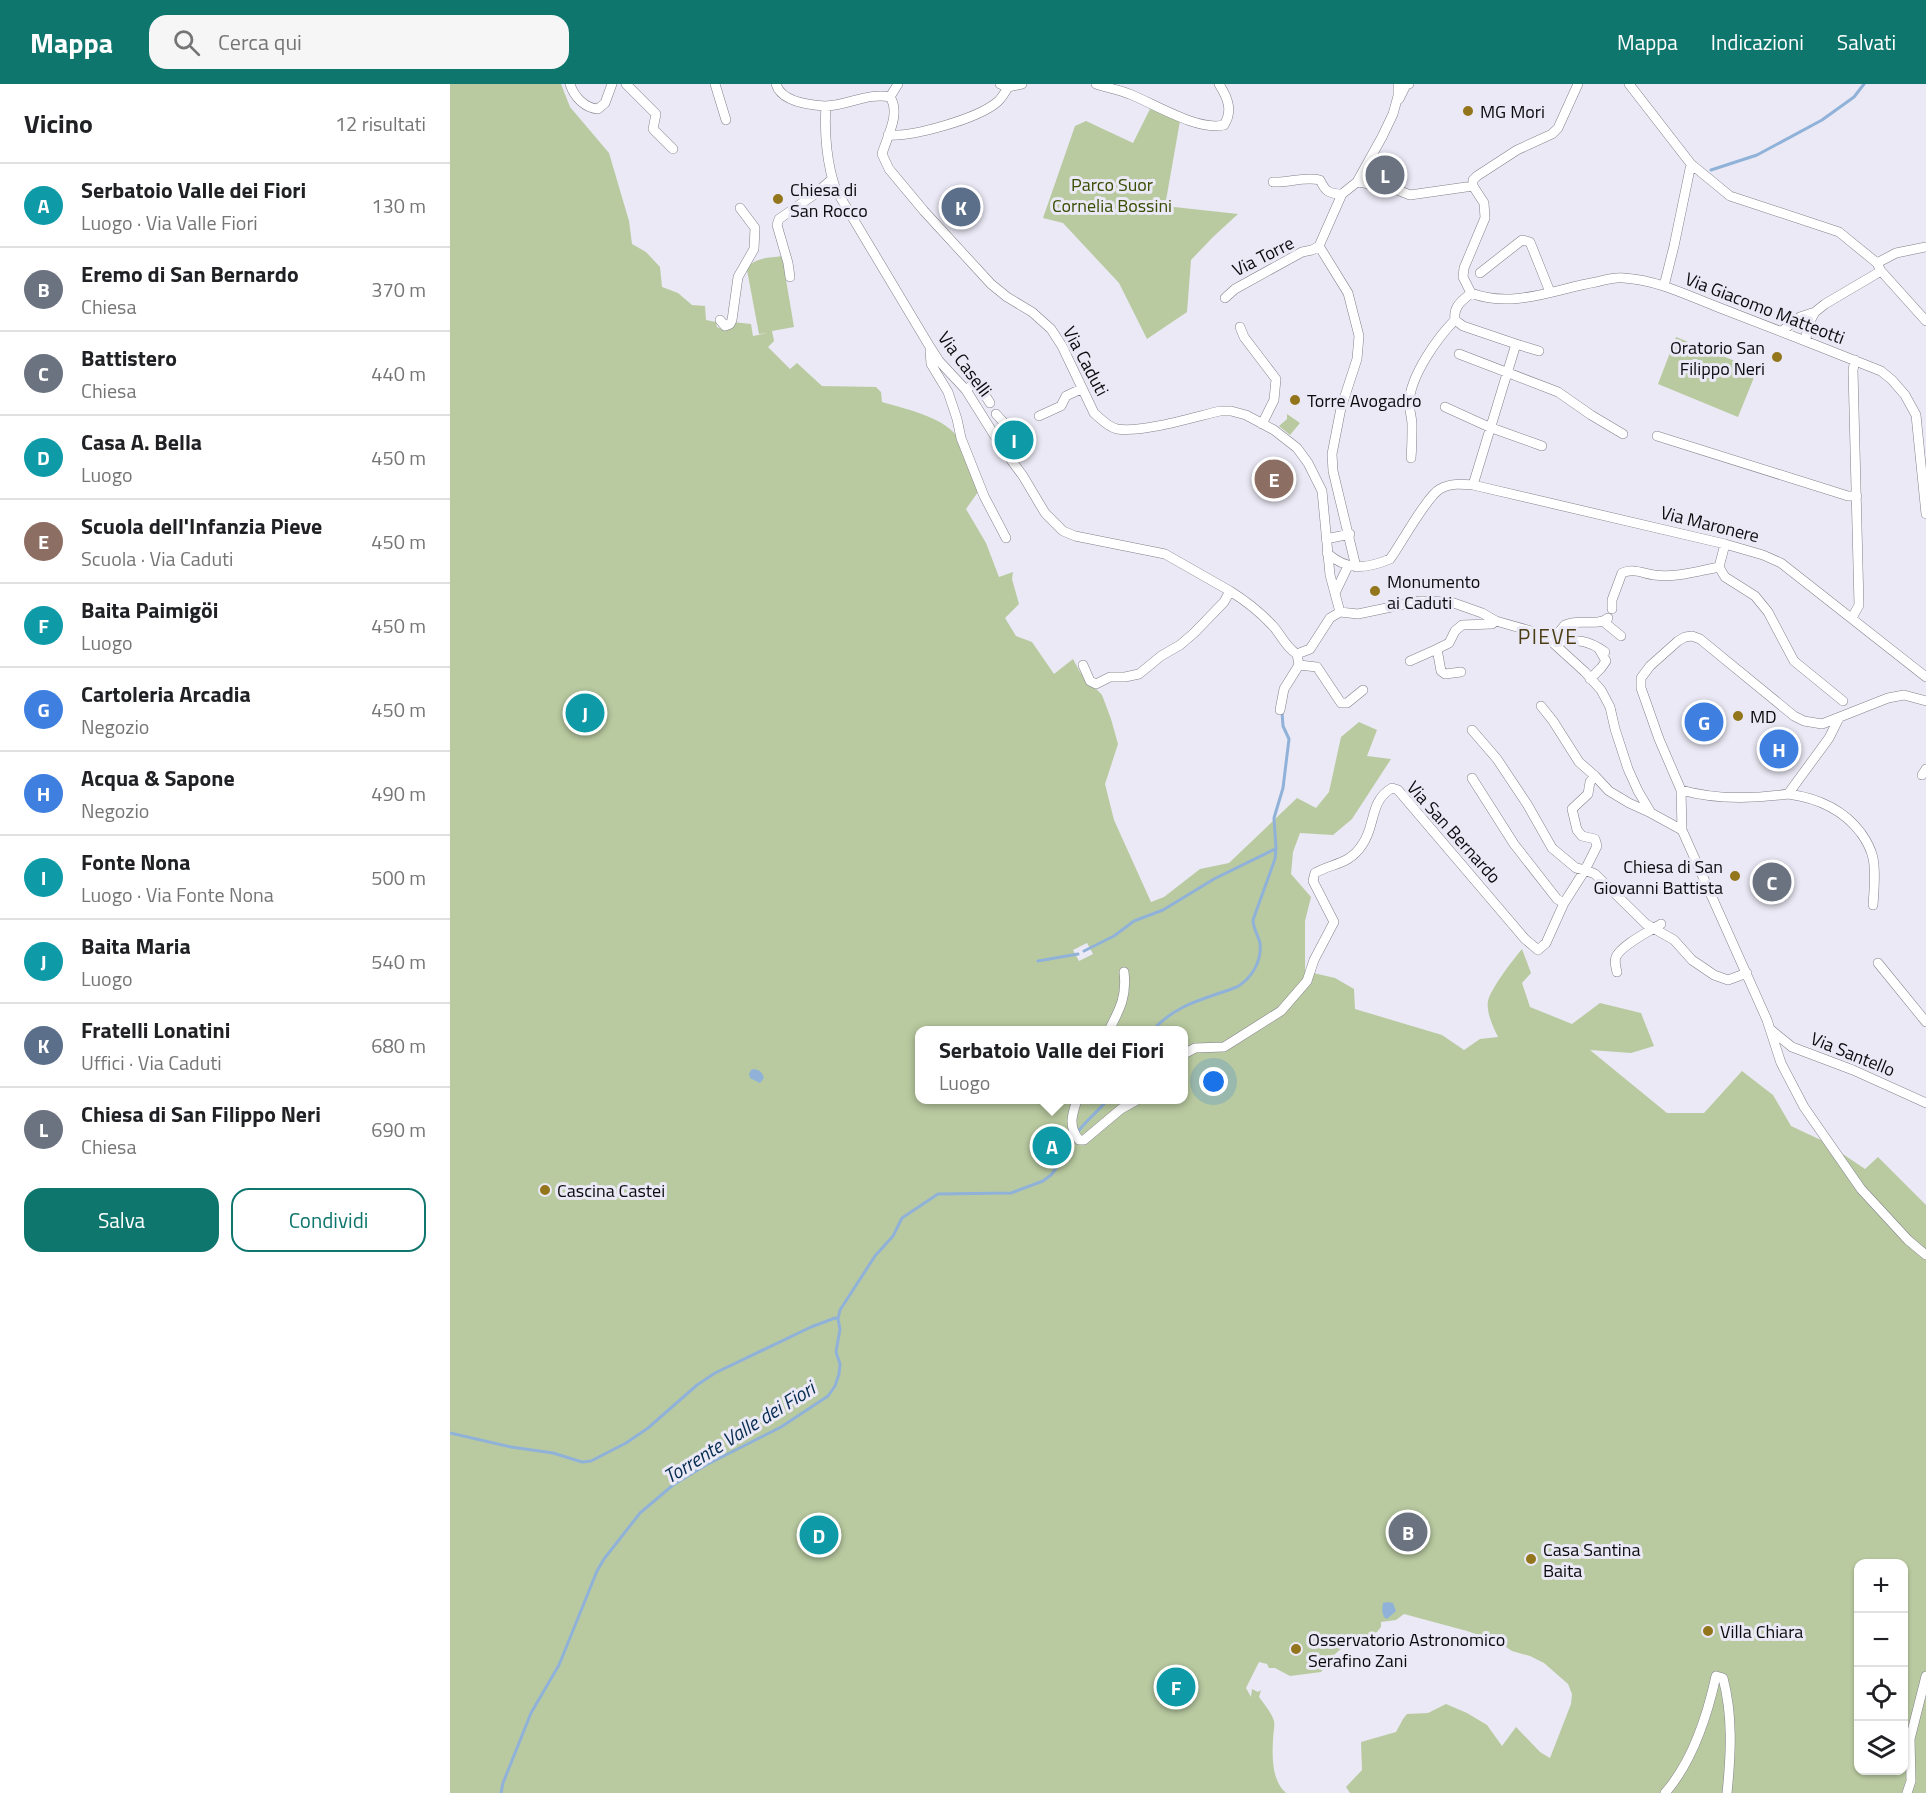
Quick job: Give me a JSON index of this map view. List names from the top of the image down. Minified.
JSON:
{"streets":{"street":["Via Torre","Via Giacomo Matteotti","Via Caduti","Via Caselli","Via Maronere","Via San Bernardo","Via Santello"]},"districts":["PIEVE"],"water":["Torrente Valle dei Fiori"],"parks":["Parco Suor Cornelia Bossini"],"places":["MG Mori","Chiesa di San Rocco","Oratorio San Filippo Neri","Torre Avogadro","Monumento ai Caduti","MD","Chiesa di San Giovanni Battista","Cascina Castei","Casa Santina Baita","Villa Chiara","Osservatorio Astronomico Serafino Zani"],"page":{"header":"Mappa","search":"Cerca qui","nav":["Mappa","Indicazioni","Salvati"],"heading":["Vicino","12 risultati"],"pins":["L","K","I","E","J","G","H","C","A","B","D","F"],"list":[{"mark":"A","name":"Serbatoio Valle dei Fiori","note":"Luogo · Via Valle Fiori","value":"130 m"},{"mark":"B","name":"Eremo di San Bernardo","note":"Chiesa","value":"370 m"},{"mark":"C","name":"Battistero","note":"Chiesa","value":"440 m"},{"mark":"D","name":"Casa A. Bella","note":"Luogo","value":"450 m"},{"mark":"E","name":"Scuola dell'Infanzia Pieve","note":"Scuola · Via Caduti","value":"450 m"},{"mark":"F","name":"Baita Paimigöi","note":"Luogo","value":"450 m"},{"mark":"G","name":"Cartoleria Arcadia","note":"Negozio","value":"450 m"},{"mark":"H","name":"Acqua & Sapone","note":"Negozio","value":"490 m"},{"mark":"I","name":"Fonte Nona","note":"Luogo · Via Fonte Nona","value":"500 m"},{"mark":"J","name":"Baita Maria","note":"Luogo","value":"540 m"},{"mark":"K","name":"Fratelli Lonatini","note":"Uffici · Via Caduti","value":"680 m"},{"mark":"L","name":"Chiesa di San Filippo Neri","note":"Chiesa","value":"690 m"}],"popup":["Serbatoio Valle dei Fiori","Luogo"],"buttons":["Salva","Condividi"],"map_buttons":["+","−"]}}
